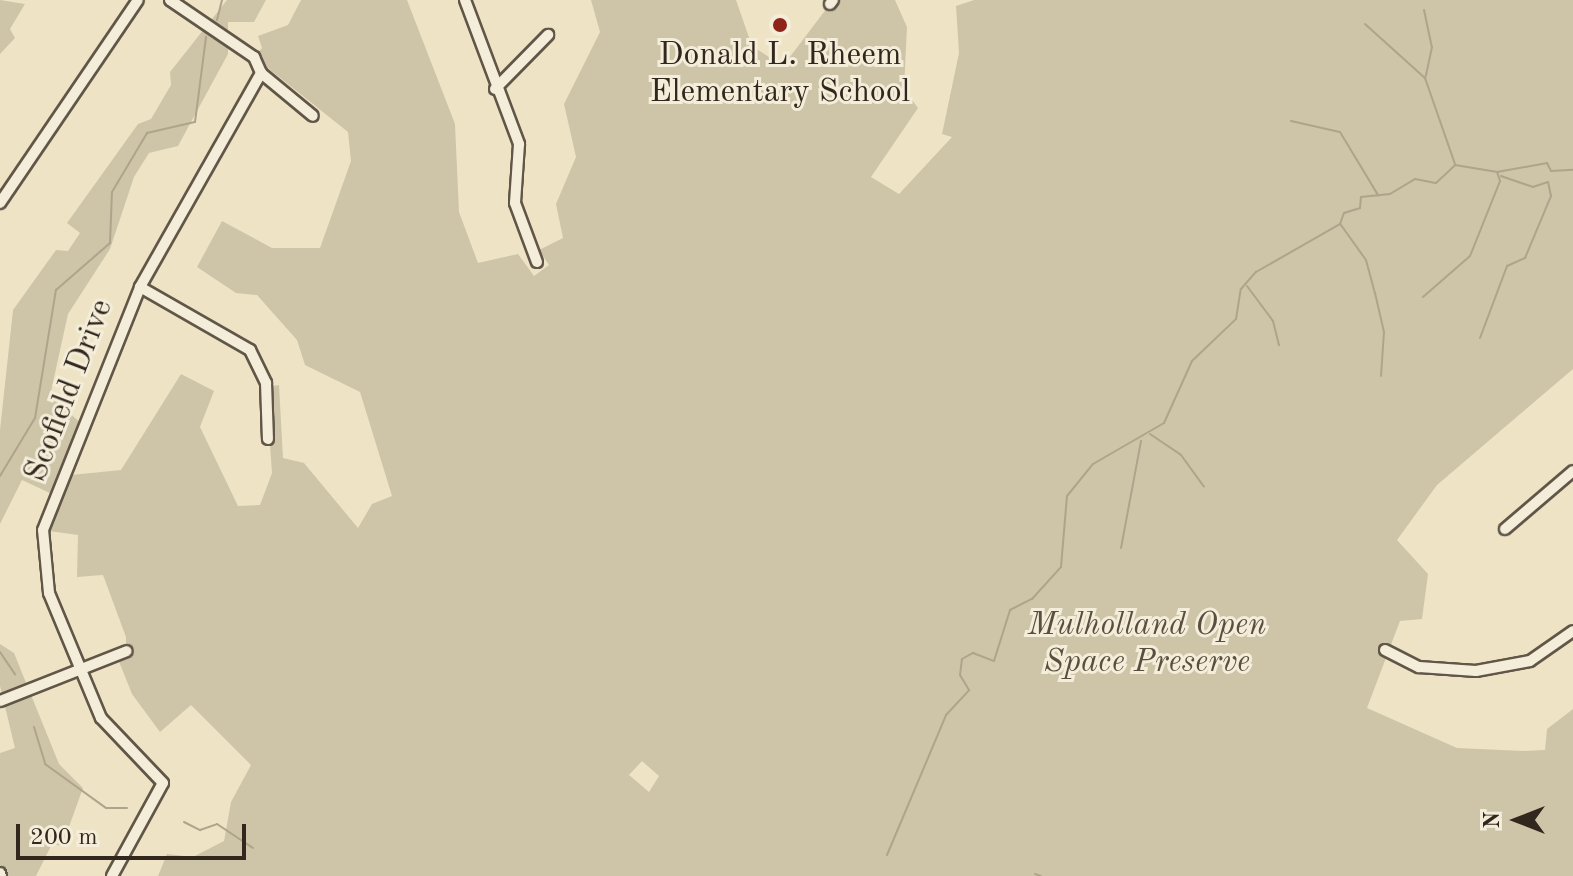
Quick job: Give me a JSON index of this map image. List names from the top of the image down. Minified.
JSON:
{"streets":{"street":["Scofield Drive"]},"parks":["Mulholland Open Space Preserve"],"places":["Donald L. Rheem Elementary School"],"scale_bar":"200 m","north":"left"}
